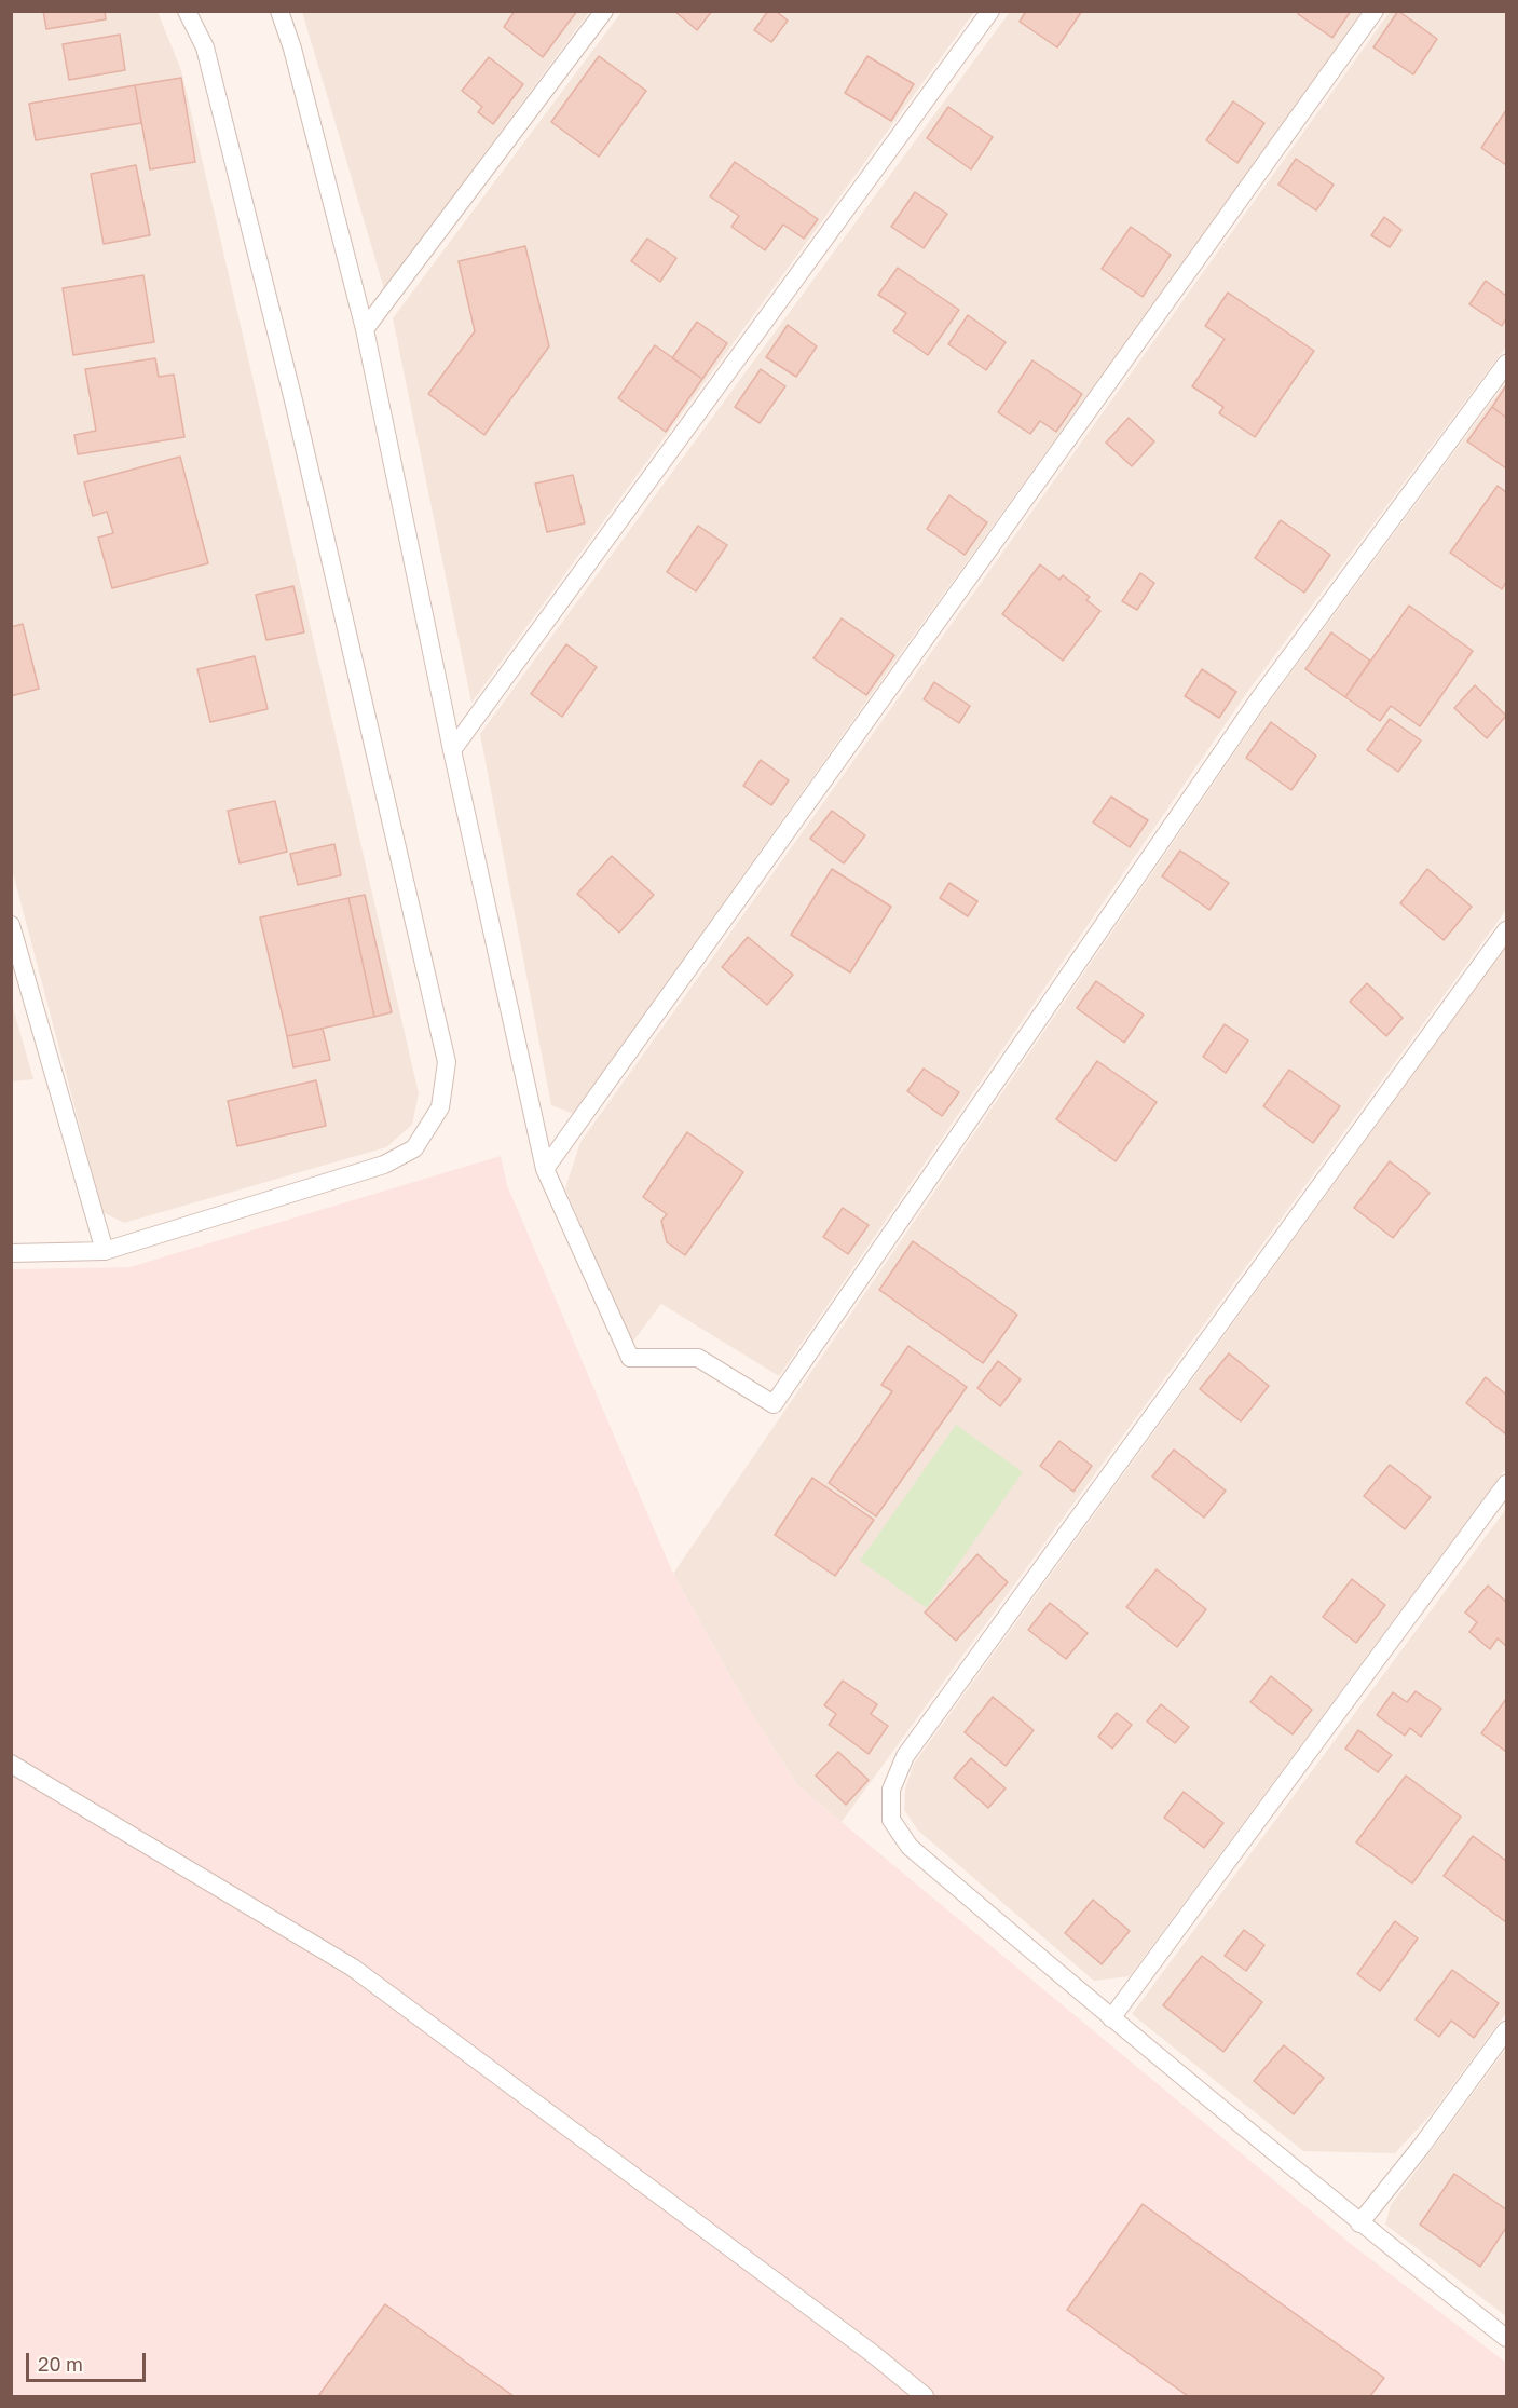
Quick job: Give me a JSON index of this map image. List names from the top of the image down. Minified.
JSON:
{"scale_bar":"20 m"}
